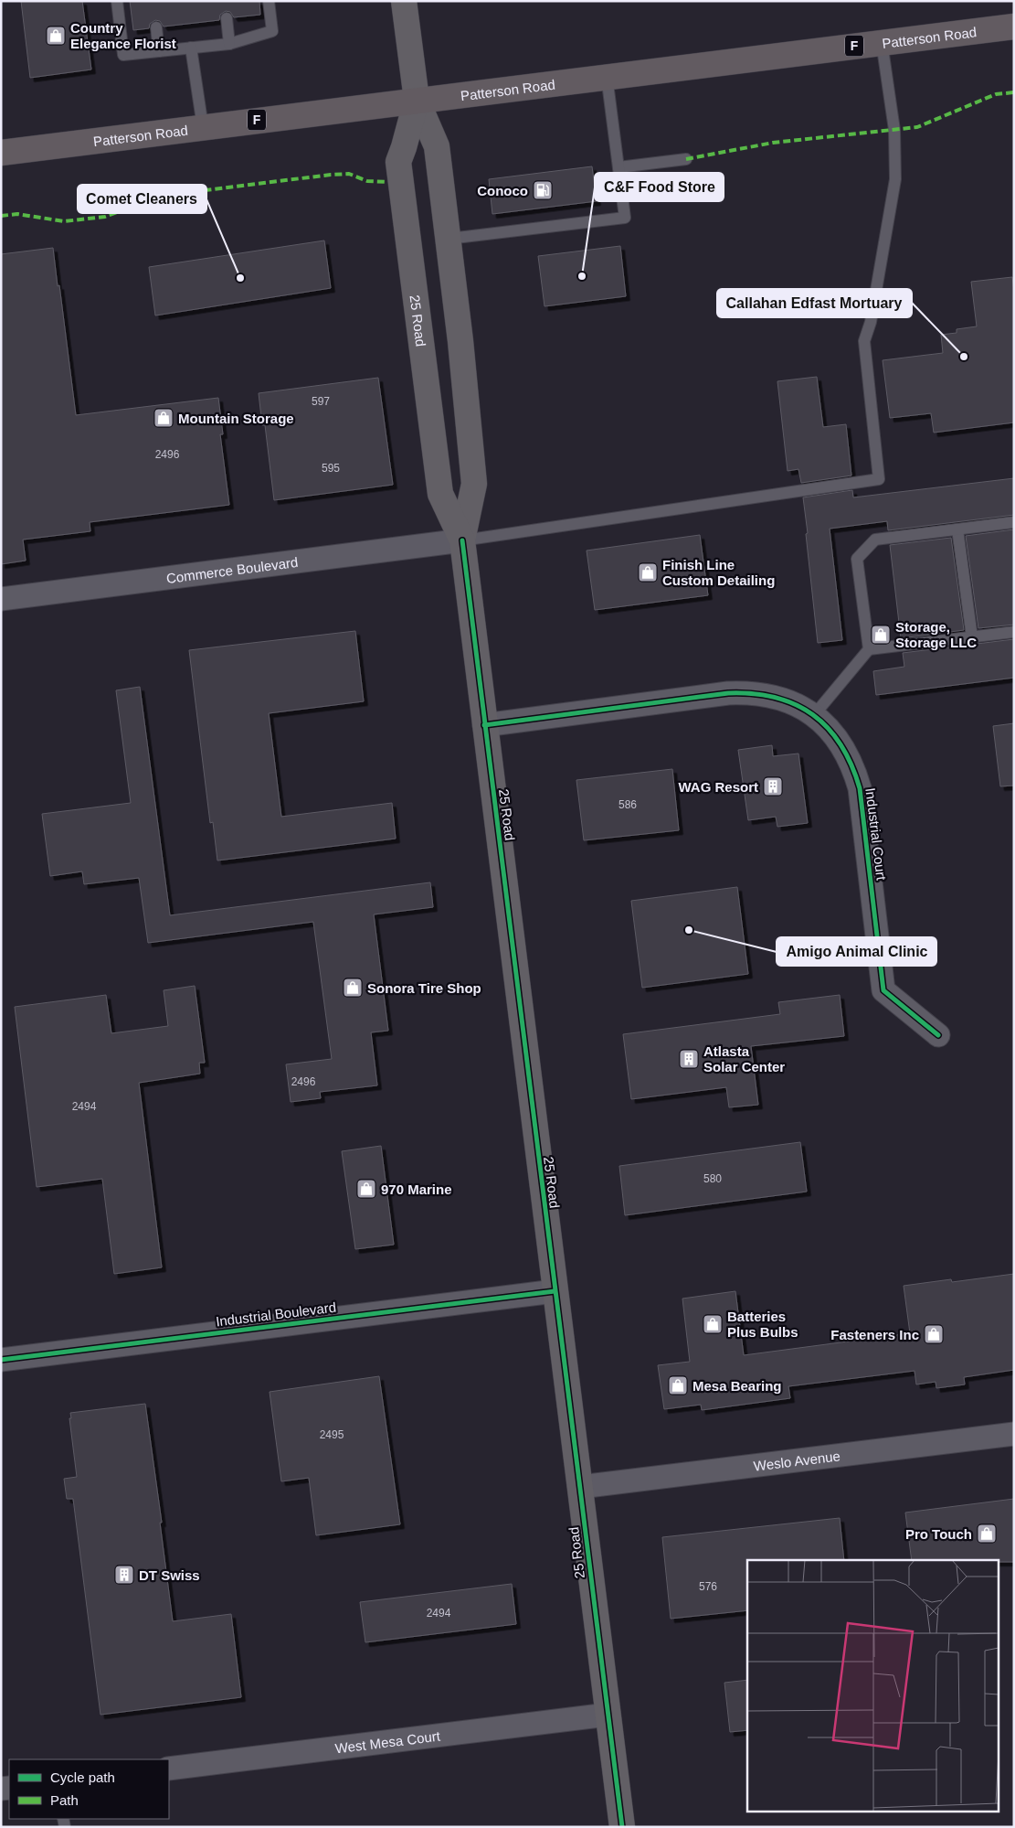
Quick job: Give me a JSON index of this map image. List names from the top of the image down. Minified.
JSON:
{"streets":{"main road":["Patterson Road","F","25 Road"],"street":["Commerce Boulevard","Industrial Court","Industrial Boulevard","Weslo Avenue","West Mesa Court"]},"crossings":[["Patterson Road","25 Road"],["25 Road","Commerce Boulevard"],["25 Road","Industrial Court"],["25 Road","Industrial Boulevard"],["25 Road","Weslo Avenue"],["25 Road","West Mesa Court"]],"places":{"shop":["Country Elegance Florist","Mountain Storage","Finish Line Custom Detailing","Storage, Storage LLC","Sonora Tire Shop","970 Marine","Batteries Plus Bulbs","Fasteners Inc","Mesa Bearing","Pro Touch"],"fuel station":["Conoco"],"other":["C&F Food Store","Comet Cleaners","Callahan Edfast Mortuary","Amigo Animal Clinic"],"building":["WAG Resort","Atlasta Solar Center","DT Swiss"]},"house_numbers":["597","2496","595","586","2496","2494","580","2495","576","2494"],"legend":["Cycle path","Path"]}
